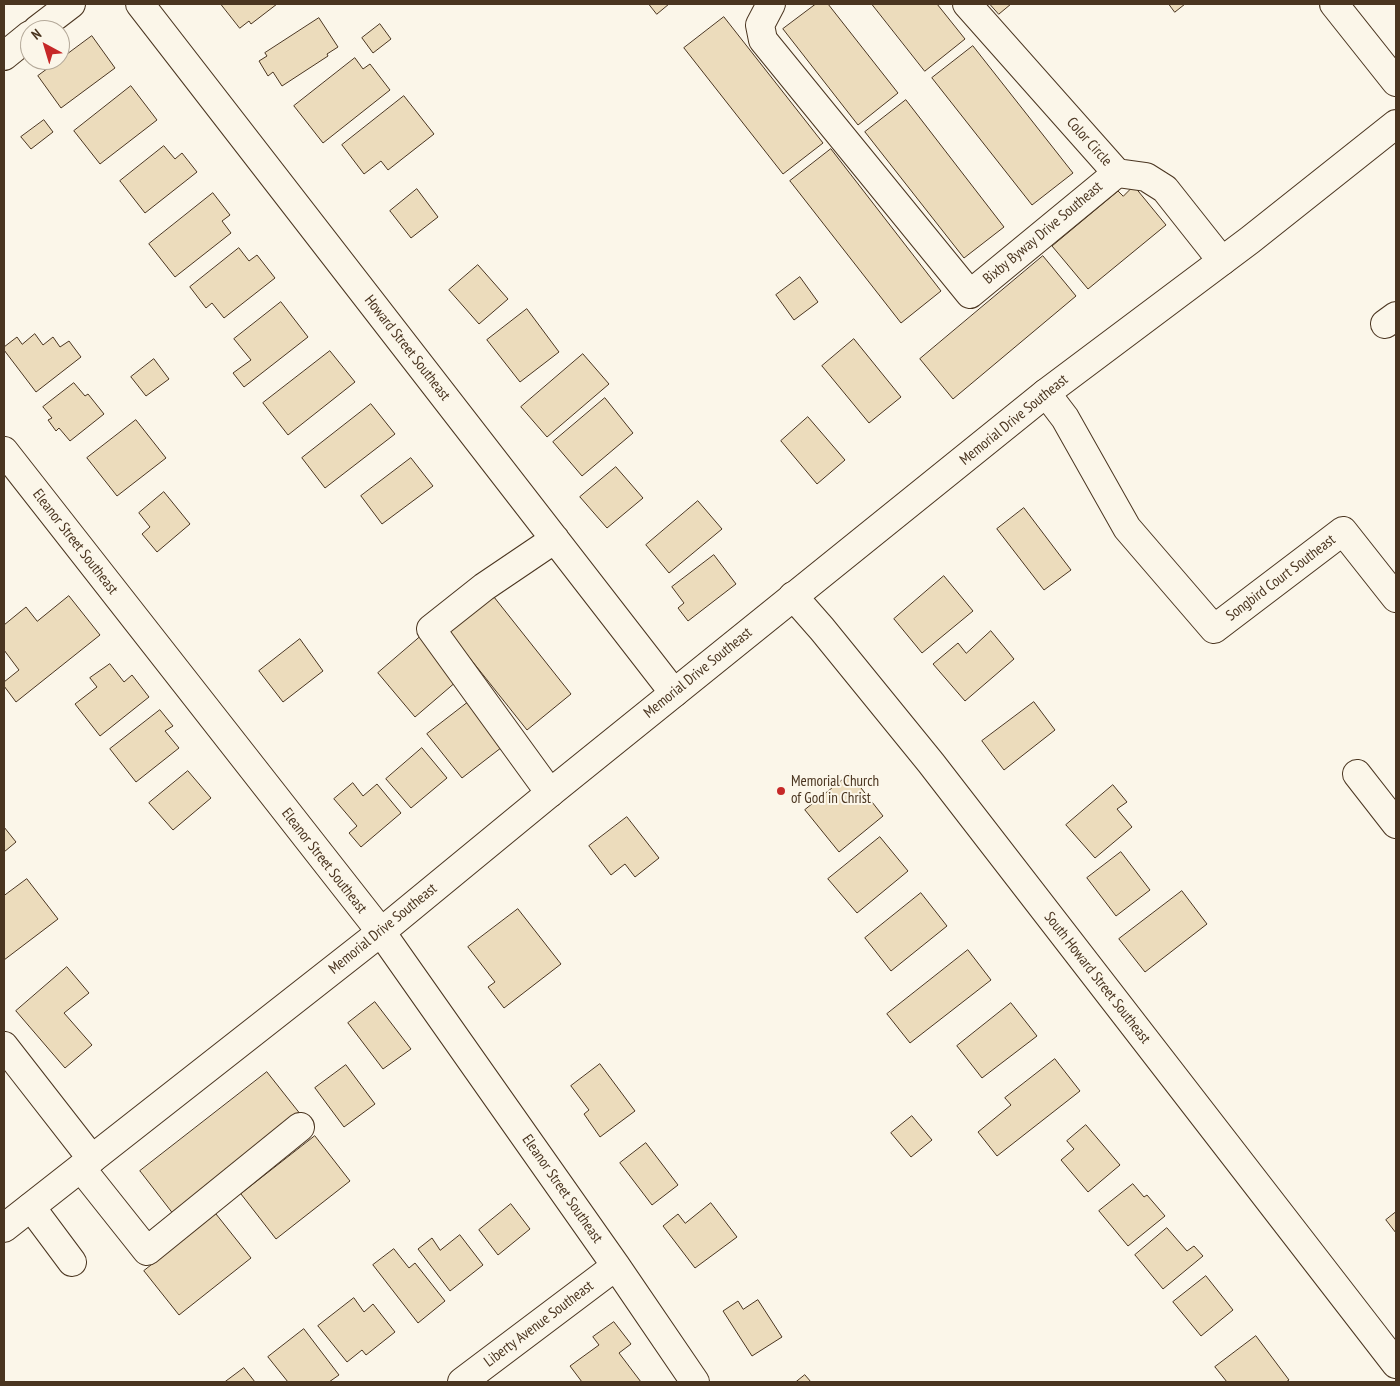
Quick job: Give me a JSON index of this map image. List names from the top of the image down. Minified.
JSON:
{"streets":{"street":["Color Circle","Bixby Byway Drive Southeast","Howard Street Southeast","Memorial Drive Southeast","Eleanor Street Southeast","Songbird Court Southeast","South Howard Street Southeast","Liberty Avenue Southeast"]},"crossings":[["Color Circle","Bixby Byway Drive Southeast"],["Color Circle","Memorial Drive Southeast"],["Howard Street Southeast","Memorial Drive Southeast"],["Memorial Drive Southeast","Eleanor Street Southeast"],["Memorial Drive Southeast","Songbird Court Southeast"],["Memorial Drive Southeast","South Howard Street Southeast"],["Eleanor Street Southeast","Liberty Avenue Southeast"]],"places":["Memorial Church of God in Christ"],"north":"top left"}
